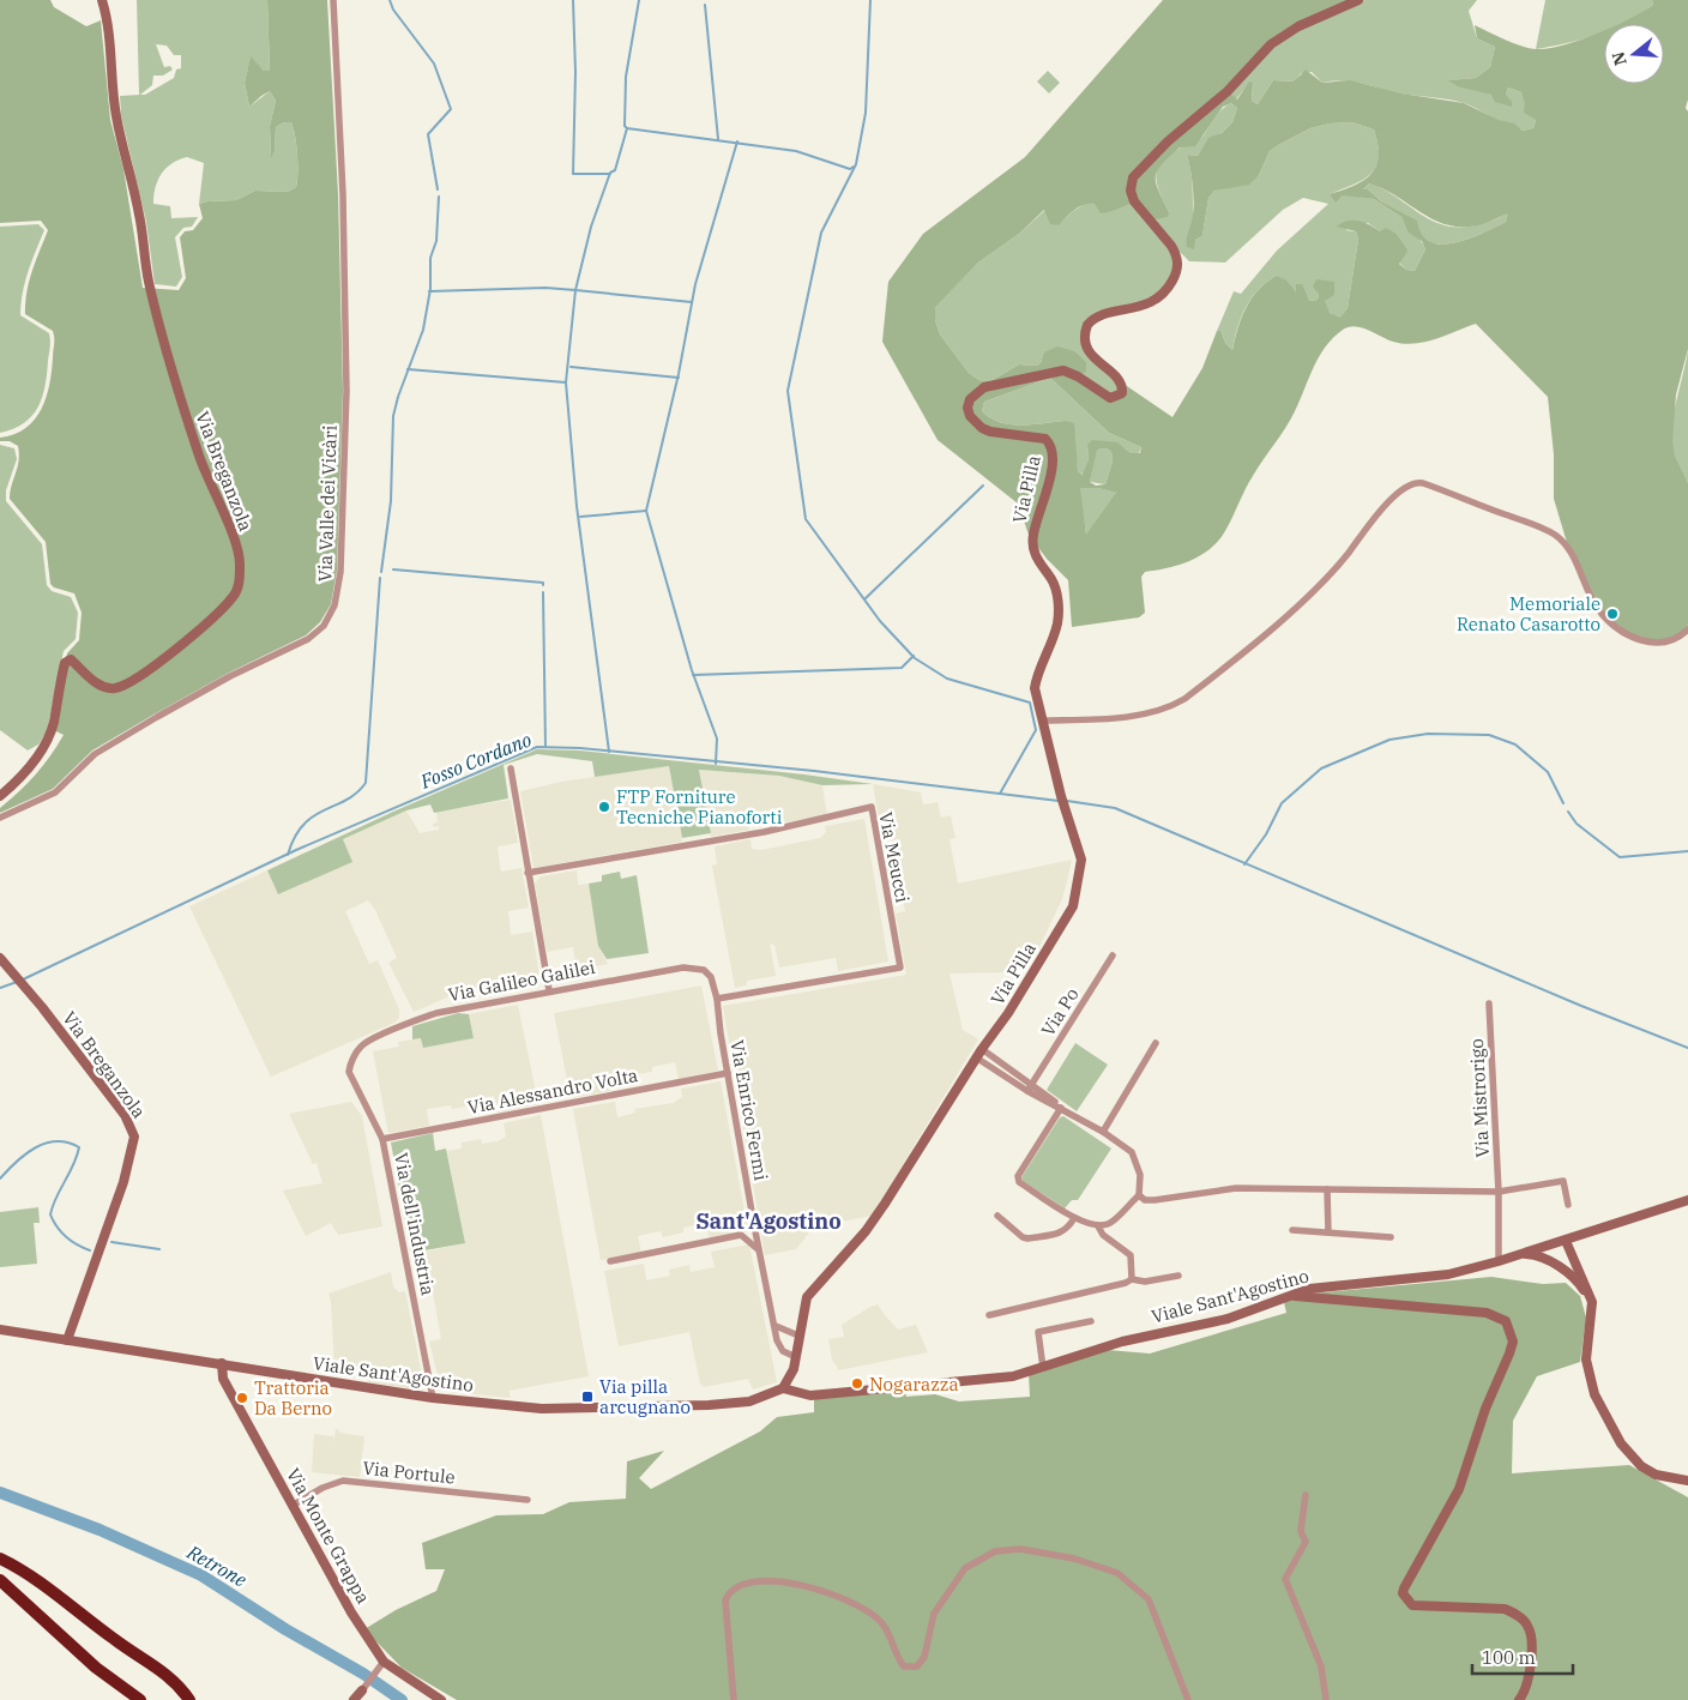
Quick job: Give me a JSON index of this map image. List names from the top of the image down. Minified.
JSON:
{"streets":{"street":["Via Breganzola","Via Pilla","Via Valle dei Vicàri","Via Meucci","Via Galileo Galilei","Via Po","Via Alessandro Volta","Via Mistrorigo","Via Enrico Fermi","Via dell'industria","Viale Sant'Agostino","Via Portule","Via Monte Grappa"]},"crossings":[["Via Breganzola","Viale Sant'Agostino"],["Via Pilla","Via Enrico Fermi"],["Via Pilla","Viale Sant'Agostino"],["Via Meucci","Via Enrico Fermi"],["Via Galileo Galilei","Via Enrico Fermi"],["Via Galileo Galilei","Via dell'industria"],["Via Alessandro Volta","Via Enrico Fermi"],["Via Alessandro Volta","Via dell'industria"],["Via Mistrorigo","Viale Sant'Agostino"],["Via dell'industria","Viale Sant'Agostino"],["Viale Sant'Agostino","Via Monte Grappa"],["Via Portule","Via Monte Grappa"]],"districts":["Sant'Agostino"],"water":["Fosso Cordano","Retrone"],"places":{"other":["Memoriale Renato Casarotto","FTP Forniture Tecniche Pianoforti","Nogarazza","Trattoria Da Berno"],"transit":["Via pilla arcugnano"]},"scale_bar":"100 m","north":"left"}
